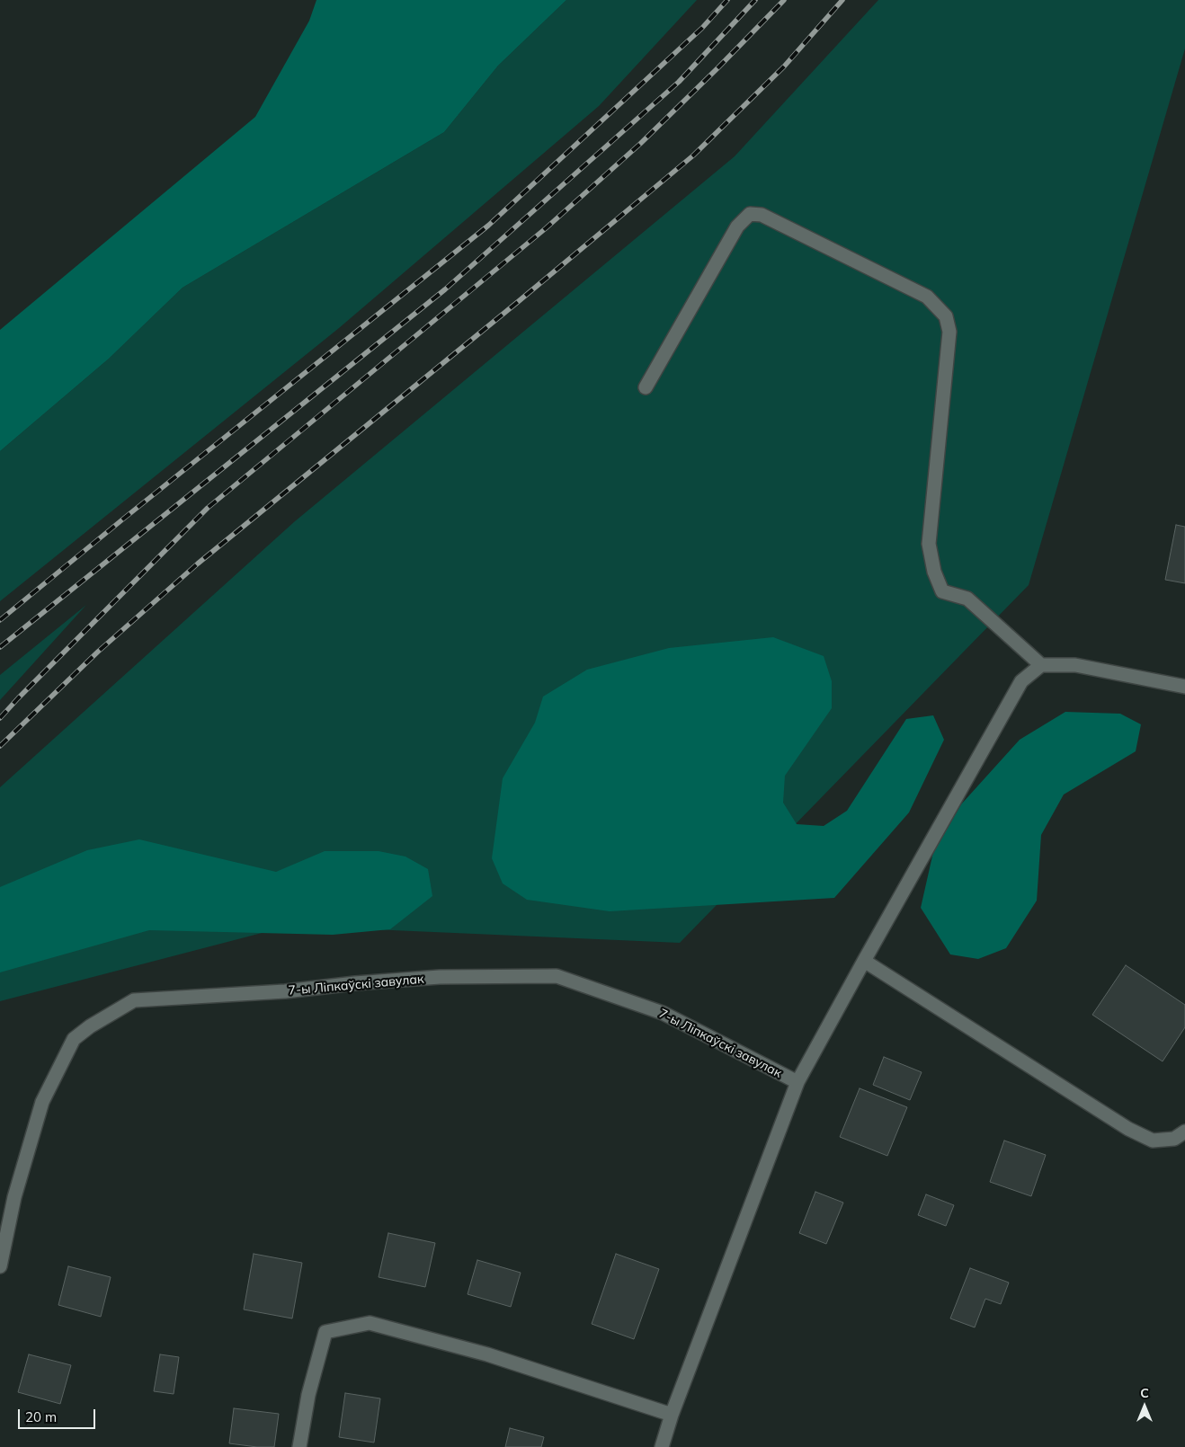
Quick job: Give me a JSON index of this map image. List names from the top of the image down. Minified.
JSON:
{"streets":{"street":["7-ы Ліпкаўскі завулак"]},"scale_bar":"20 m","north":"top"}
